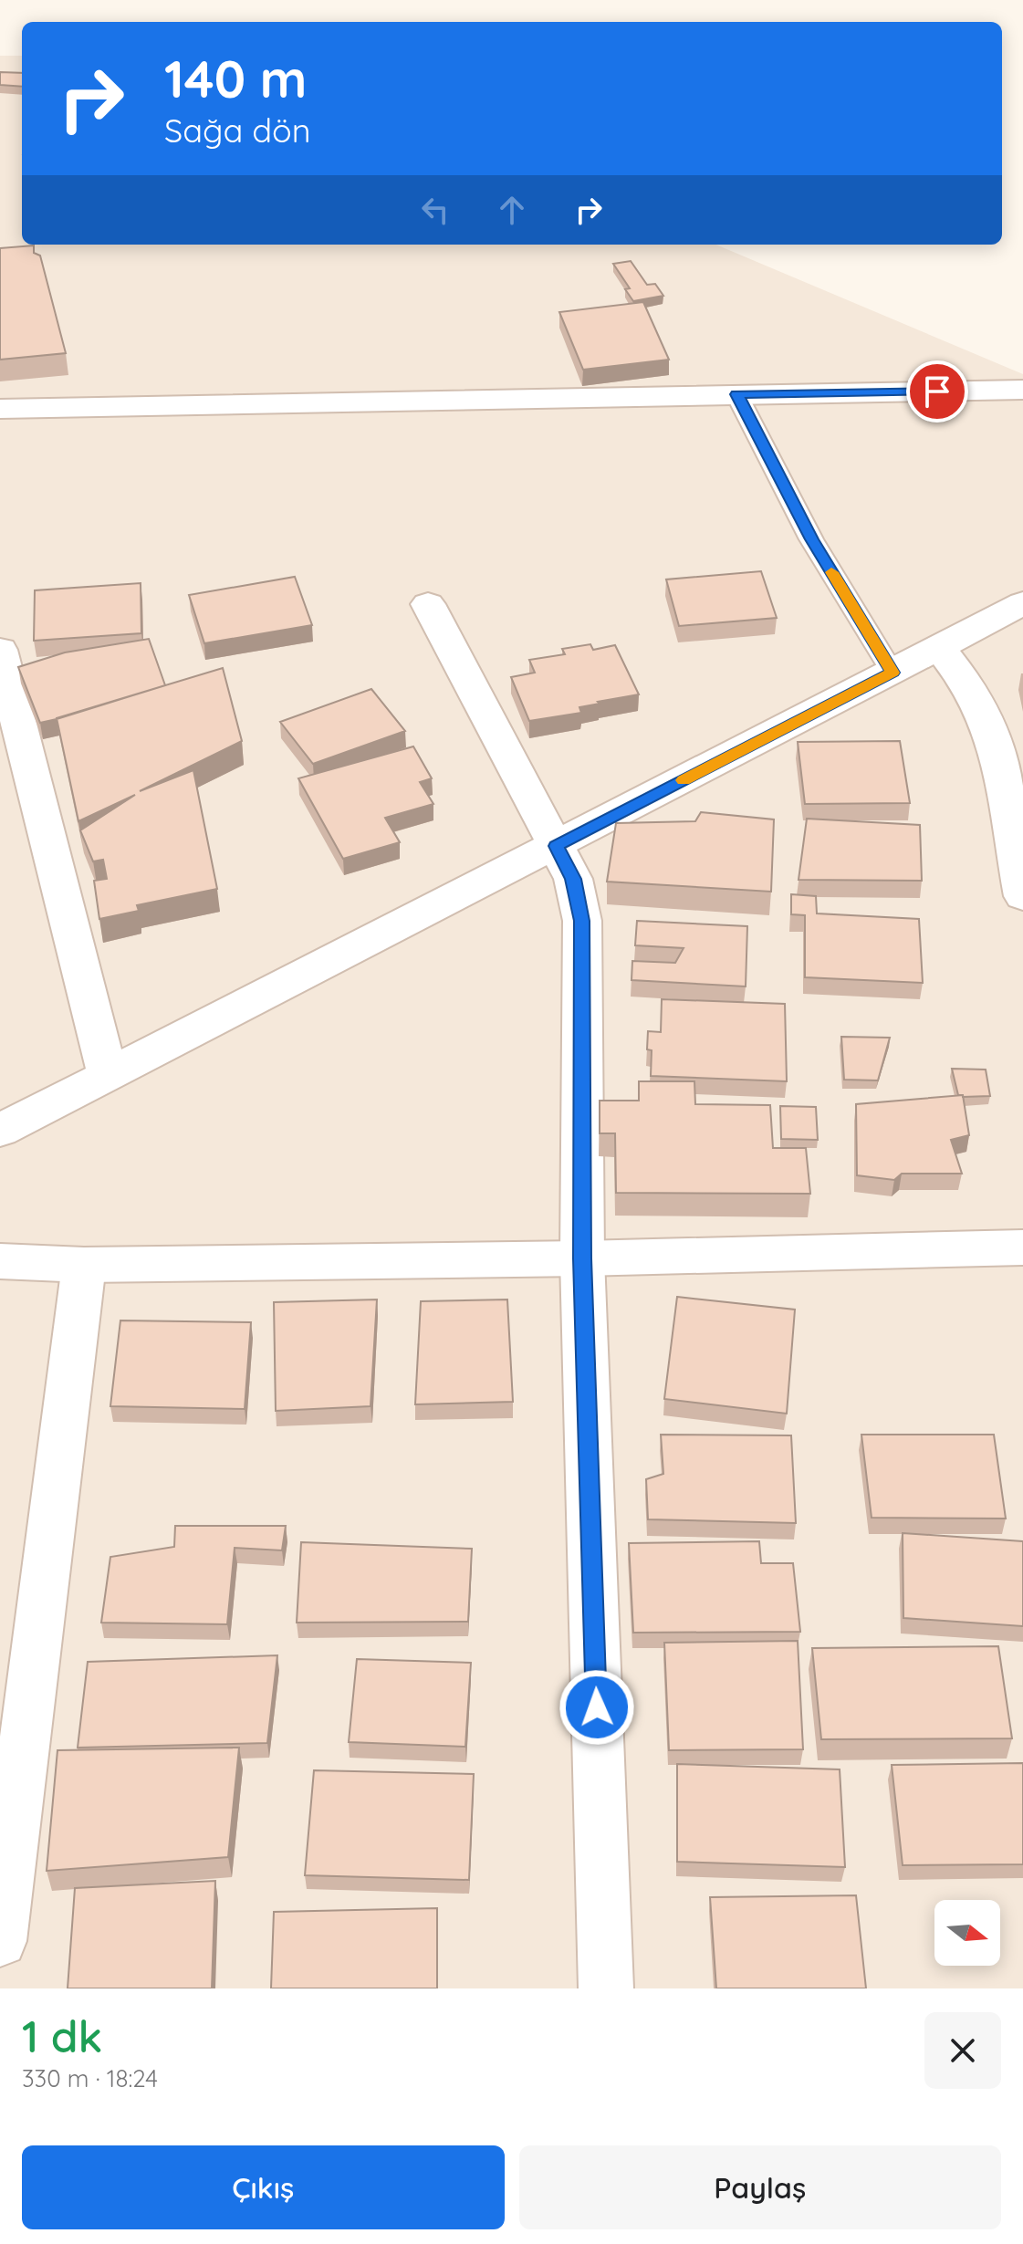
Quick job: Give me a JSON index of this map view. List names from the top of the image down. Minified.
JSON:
{"north":"right","page":{"turn":["140 m","Sağa dön"],"heading":["1 dk","330 m · 18:24"],"buttons":["Çıkış","Paylaş"]}}
